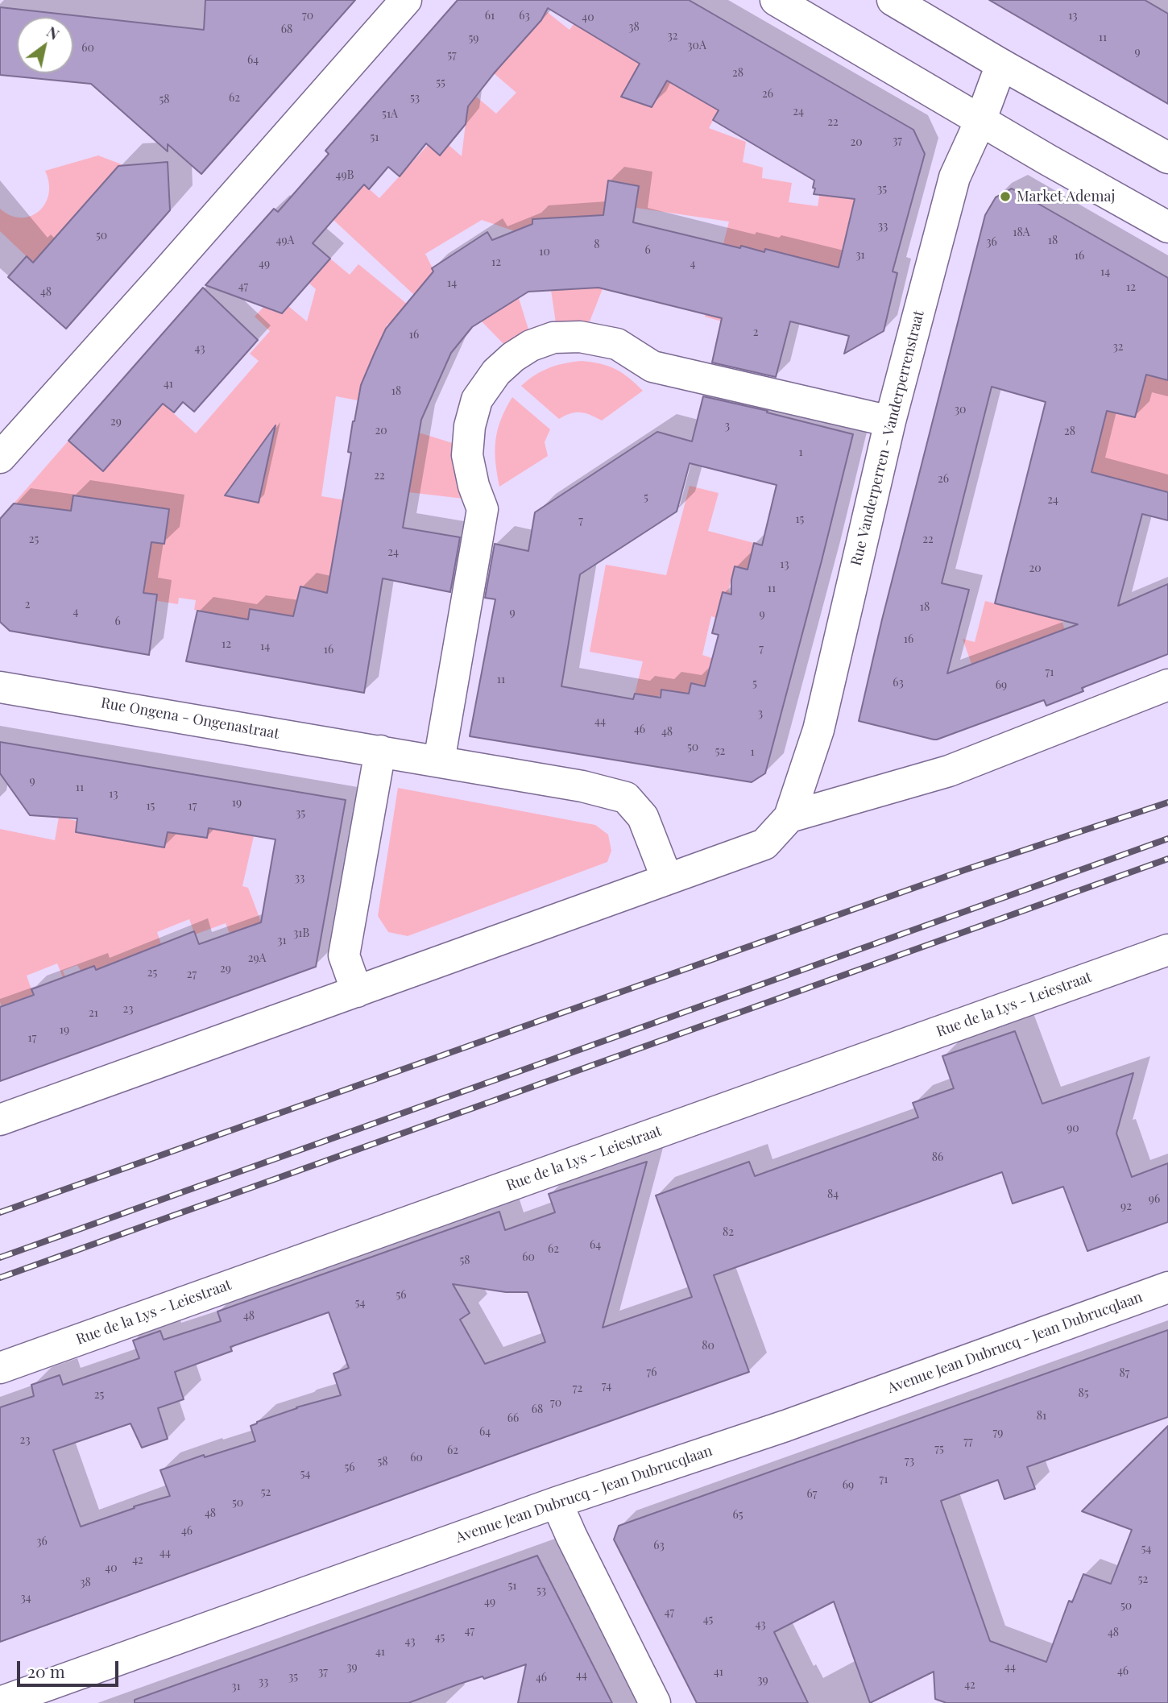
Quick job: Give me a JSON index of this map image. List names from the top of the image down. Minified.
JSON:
{"streets":{"street":["Rue Vanderperren - Vanderperrenstraat","Rue Ongena - Ongenastraat","Rue de la Lys - Leiestraat","Avenue Jean Dubrucq - Jean Dubrucqlaan"]},"places":["Market Ademaj"],"house_numbers":["70","61","63","13","40","38","68","32","11","59","30A","60","9","57","64","28","55","26","62","53","58","24","51A","22","51","37","20","49B","35","33","18A","50","49A","18","36","8","6","10","31","16","12","49","4","14","14","47","12","48","2","16","32","43","41","18","30","29","3","20","28","1","22","26","5","24","15","7","25","22","24","13","20","11","2","18","4","9","9","6","16","12","14","7","16","71","11","63","5","69","3","44","46","48","50","52","1","9","11","13","19","15","17","35","33","31B","31","29A","29","25","27","23","21","19","17","90","86","84","96","92","82","64","62","60","58","56","54","48","80","76","87","74","72","85","25","70","68","81","66","64","79","23","77","75","62","60","73","58","56","54","71","69","52","67","50","48","65","46","36","63","54","44","42","40","52","38","51","53","34","49","50","47","45","43","47","48","45","43","41","39","44","46","37","41","44","35","46","39","33","42","31"],"scale_bar":"20 m","north":"top right"}
